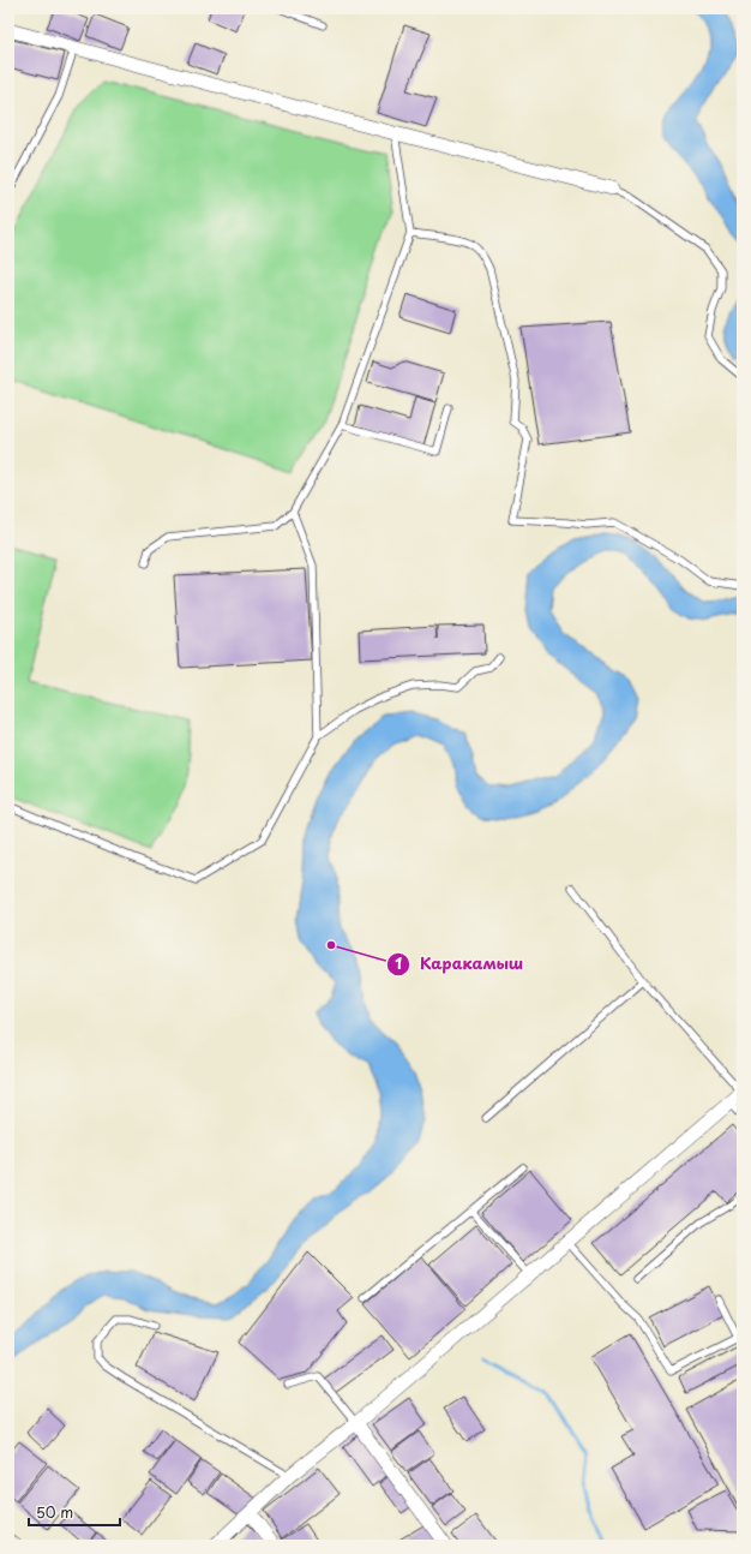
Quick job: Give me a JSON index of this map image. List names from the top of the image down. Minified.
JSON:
{"places":["Каракамыш"],"scale_bar":"50 m"}
